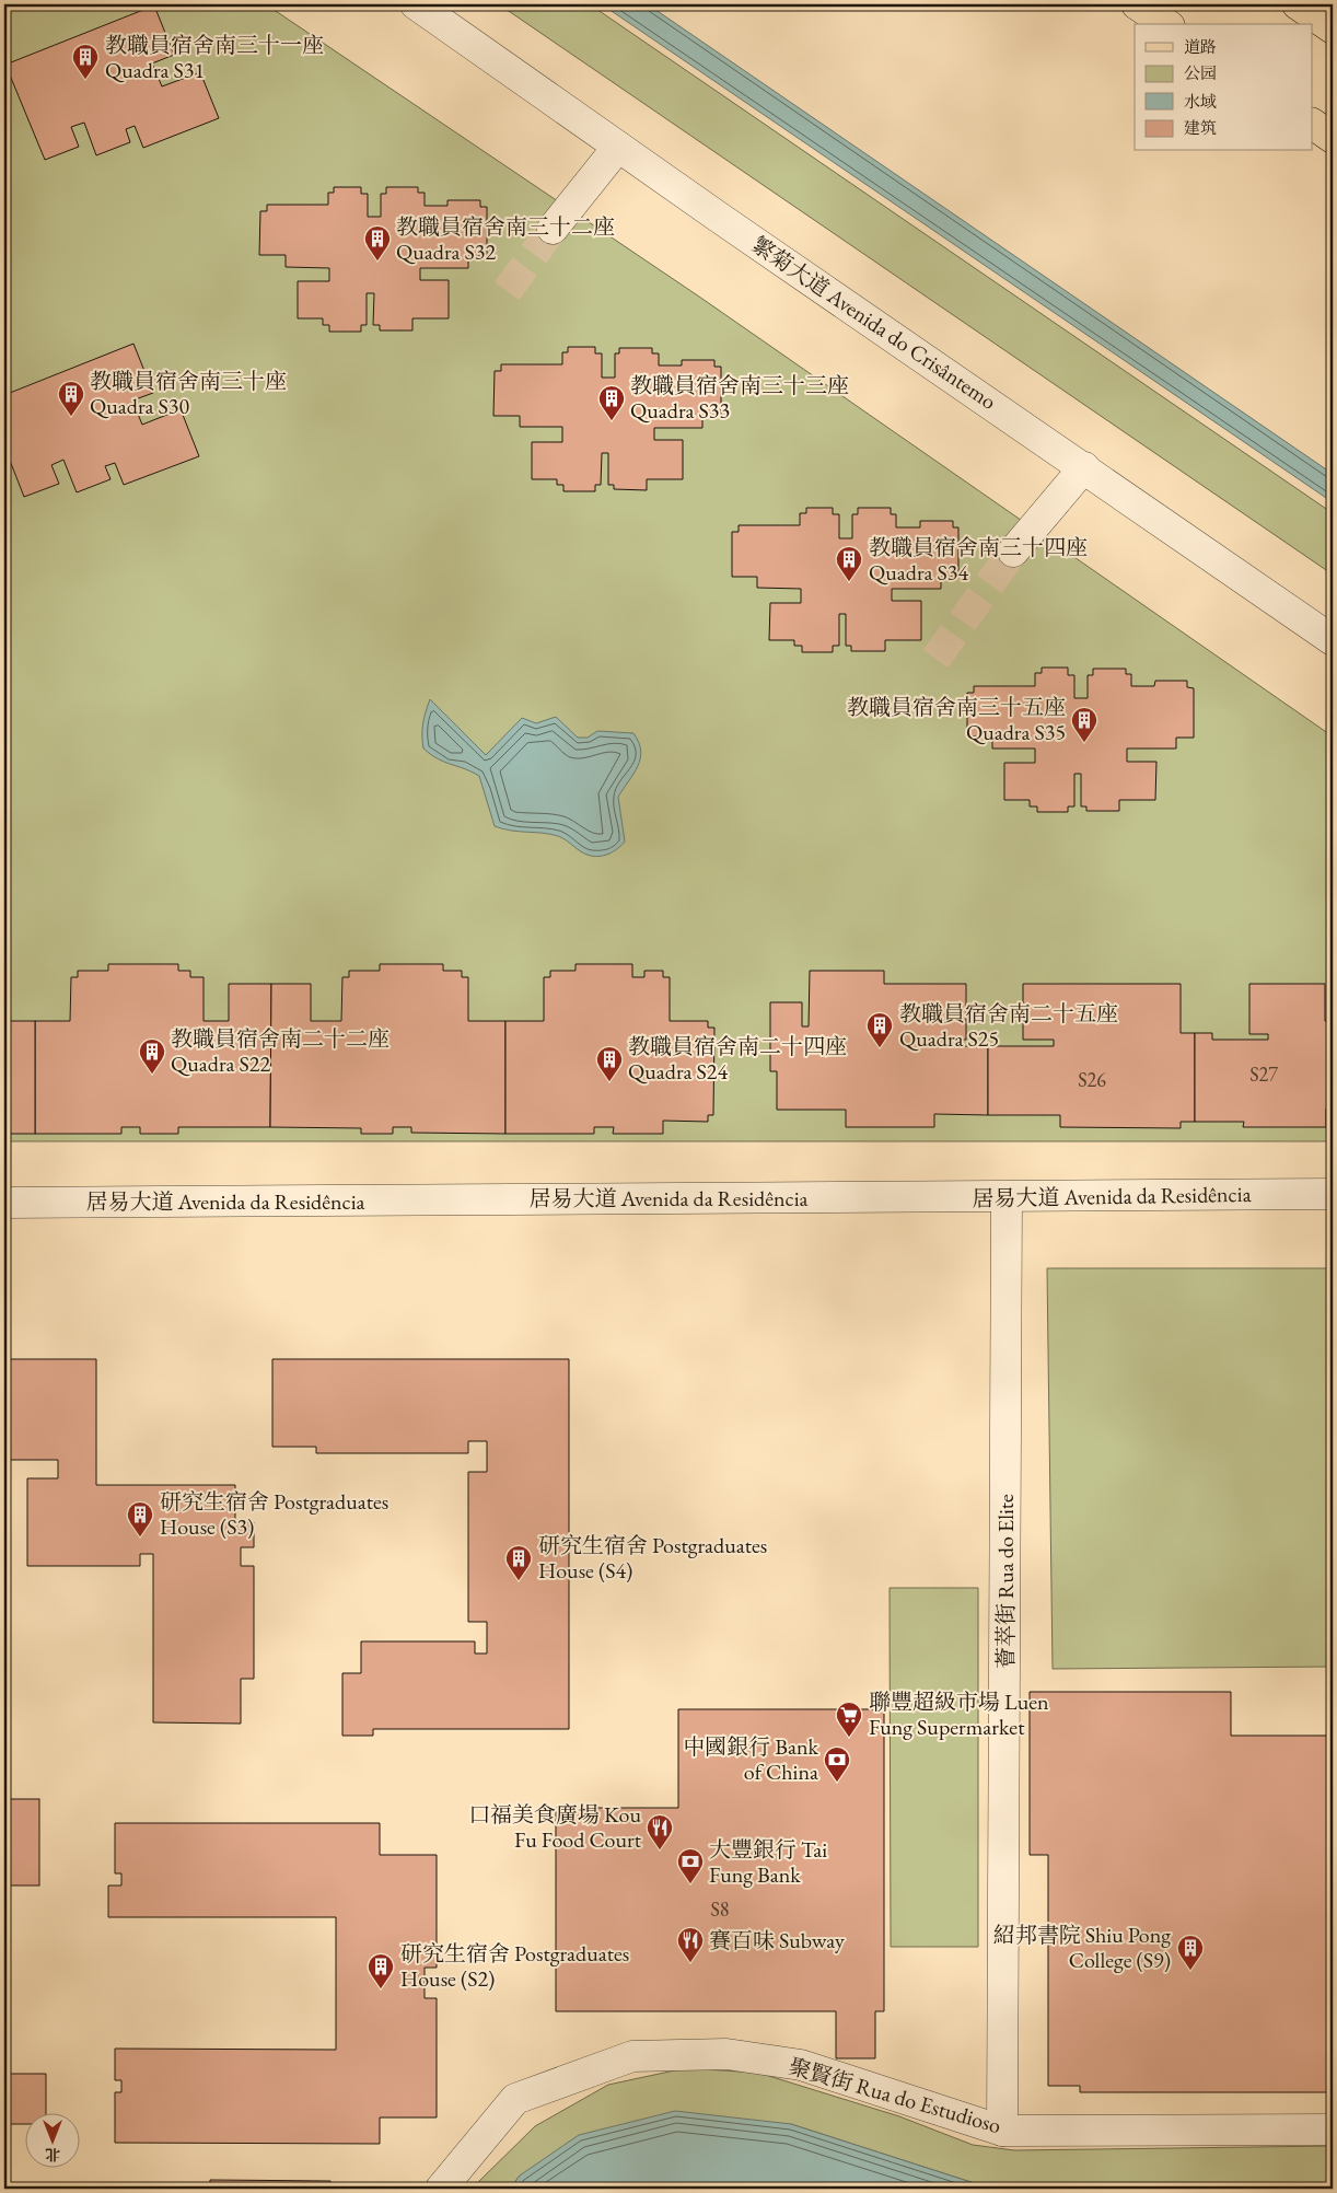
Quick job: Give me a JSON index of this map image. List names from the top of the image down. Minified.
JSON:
{"streets":{"street":["繁菊大道 Avenida do Crisântemo","居易大道 Avenida da Residência","薈萃街 Rua do Elite","聚賢街 Rua do Estudioso"]},"crossings":[["居易大道 Avenida da Residência","薈萃街 Rua do Elite"],["薈萃街 Rua do Elite","聚賢街 Rua do Estudioso"]],"places":{"building":["教職員宿舍南三十一座 Quadra S31","教職員宿舍南三十二座 Quadra S32","教職員宿舍南三十座 Quadra S30","教職員宿舍南三十三座 Quadra S33","教職員宿舍南三十四座 Quadra S34","教職員宿舍南三十五座 Quadra S35","教職員宿舍南二十五座 Quadra S25","教職員宿舍南二十二座 Quadra S22","教職員宿舍南二十四座 Quadra S24","研究生宿舍 Postgraduates House (S3)","研究生宿舍 Postgraduates House (S4)","紹邦書院 Shiu Pong College (S9)","研究生宿舍 Postgraduates House (S2)"],"supermarket":["聯豐超級市場 Luen Fung Supermarket"],"bank":["中國銀行 Bank of China","大豐銀行 Tai Fung Bank"],"restaurant":["口福美食廣場 Kou Fu Food Court","賽百味 Subway"]},"house_numbers":["S27","S26","S8"],"legend":["道路","公园","水域","建筑"],"north":"bottom"}
